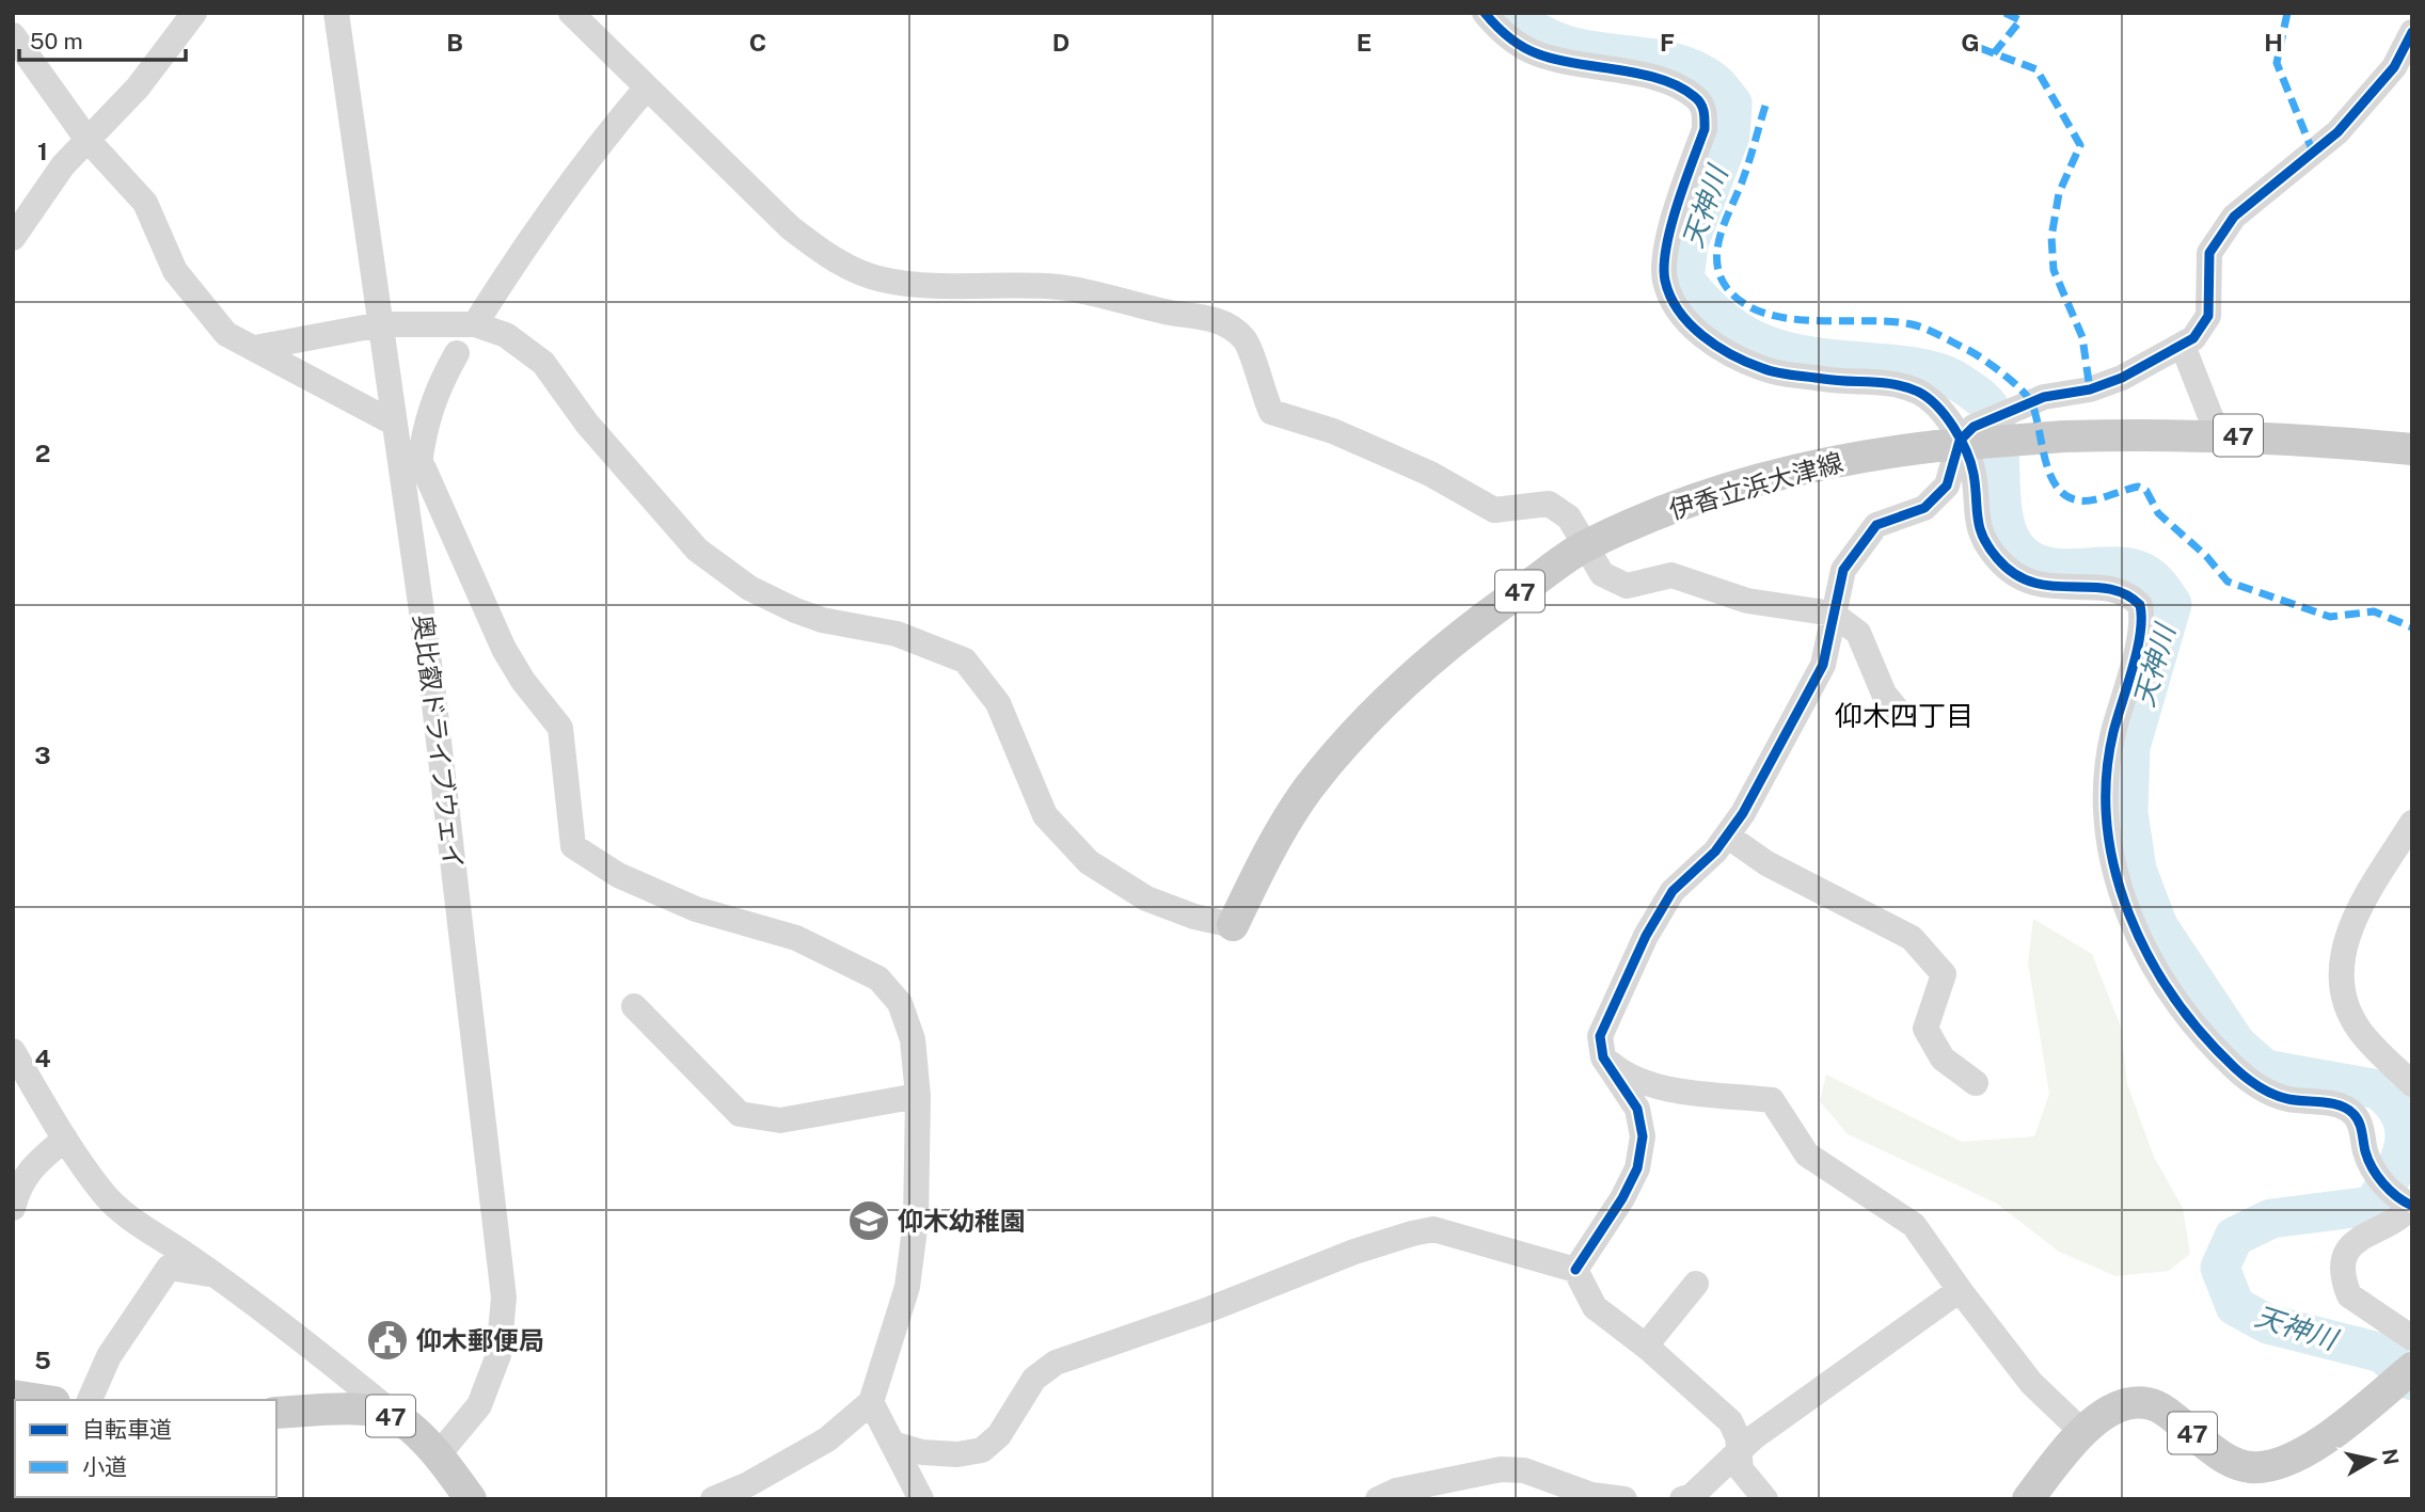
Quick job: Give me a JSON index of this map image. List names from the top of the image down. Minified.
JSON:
{"streets":{"main road":["47","伊香立浜大津線"],"street":["奥比叡ドライブウェイ"]},"crossings":[["47","奥比叡ドライブウェイ"]],"districts":["仰木四丁目"],"water":["天神川"],"places":{"school or university":["仰木幼稚園"],"public building":["仰木郵便局"]},"legend":["自転車道","小道"],"scale_bar":"50 m","north":"right","grid":{"columns":["B","C","D","E","F","G","H"],"rows":["1","2","3","4","5"]}}
